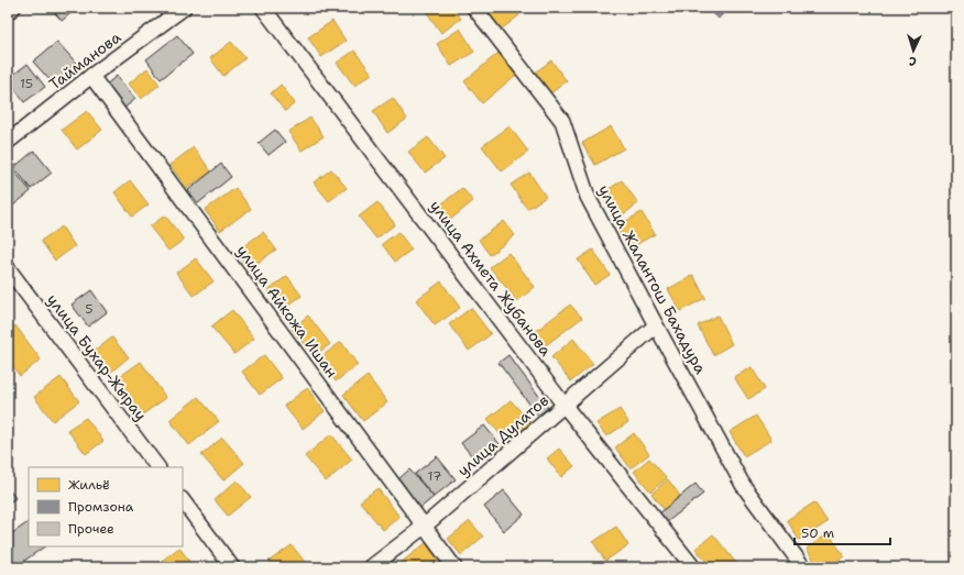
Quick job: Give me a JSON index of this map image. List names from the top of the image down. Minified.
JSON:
{"streets":{"street":["Тайманова","улица Ахмета Жубанова","улица Жалантош Бахадура","улица Айкожа Ишан","улица Бухар-Жырау","улица Дулатов"]},"crossings":[["Тайманова","улица Айкожа Ишан"],["улица Ахмета Жубанова","улица Дулатов"],["улица Жалантош Бахадура","улица Дулатов"],["улица Айкожа Ишан","улица Дулатов"]],"house_numbers":["15","5","17"],"legend":["Жильё","Промзона","Прочее"],"scale_bar":"50 m","north":"bottom"}
